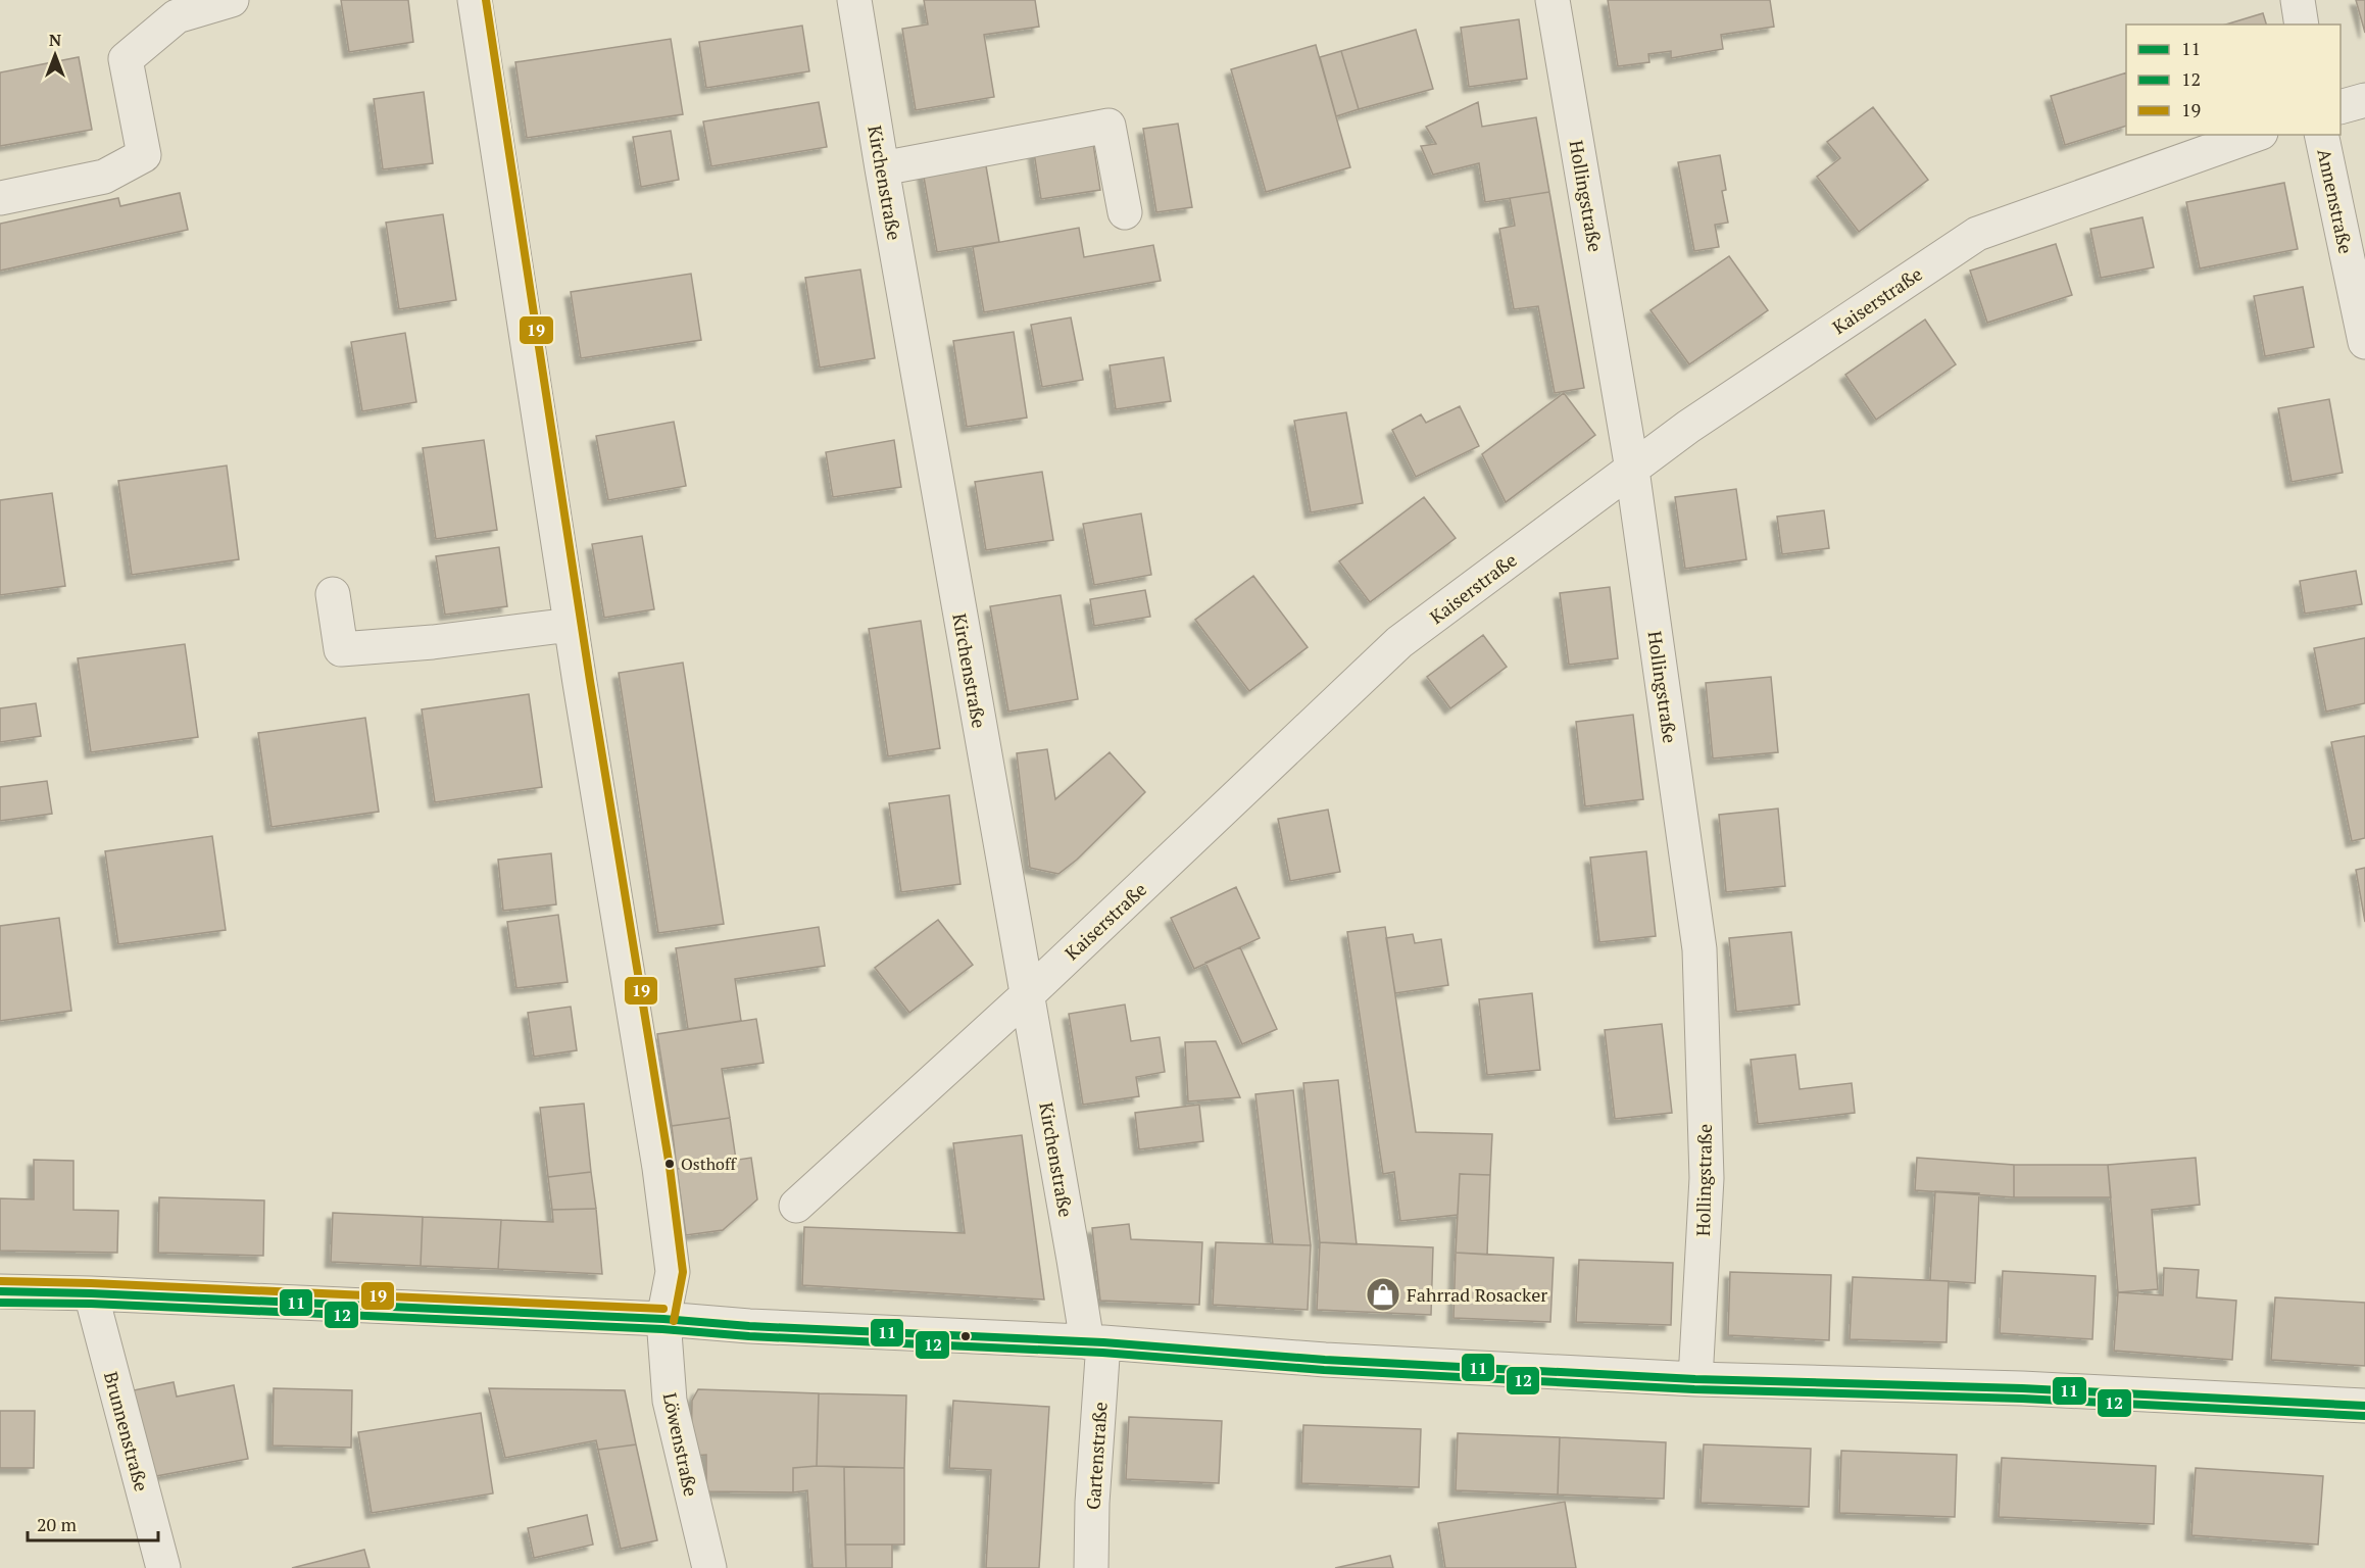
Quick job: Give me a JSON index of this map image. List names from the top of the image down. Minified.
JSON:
{"streets":{"street":["Kirchenstraße","Hollingstraße","Annenstraße","Kaiserstraße","Brunnenstraße","Löwenstraße","Gartenstraße"]},"crossings":[["Kirchenstraße","Kaiserstraße"],["Kirchenstraße","Gartenstraße"],["Hollingstraße","Kaiserstraße"]],"places":{"other":["Osthoff"],"shop":["Fahrrad Rosacker"]},"lines":["transit line 19","transit line 11","transit line 12"],"legend":["11","12","19"],"scale_bar":"20 m","north":"top"}
